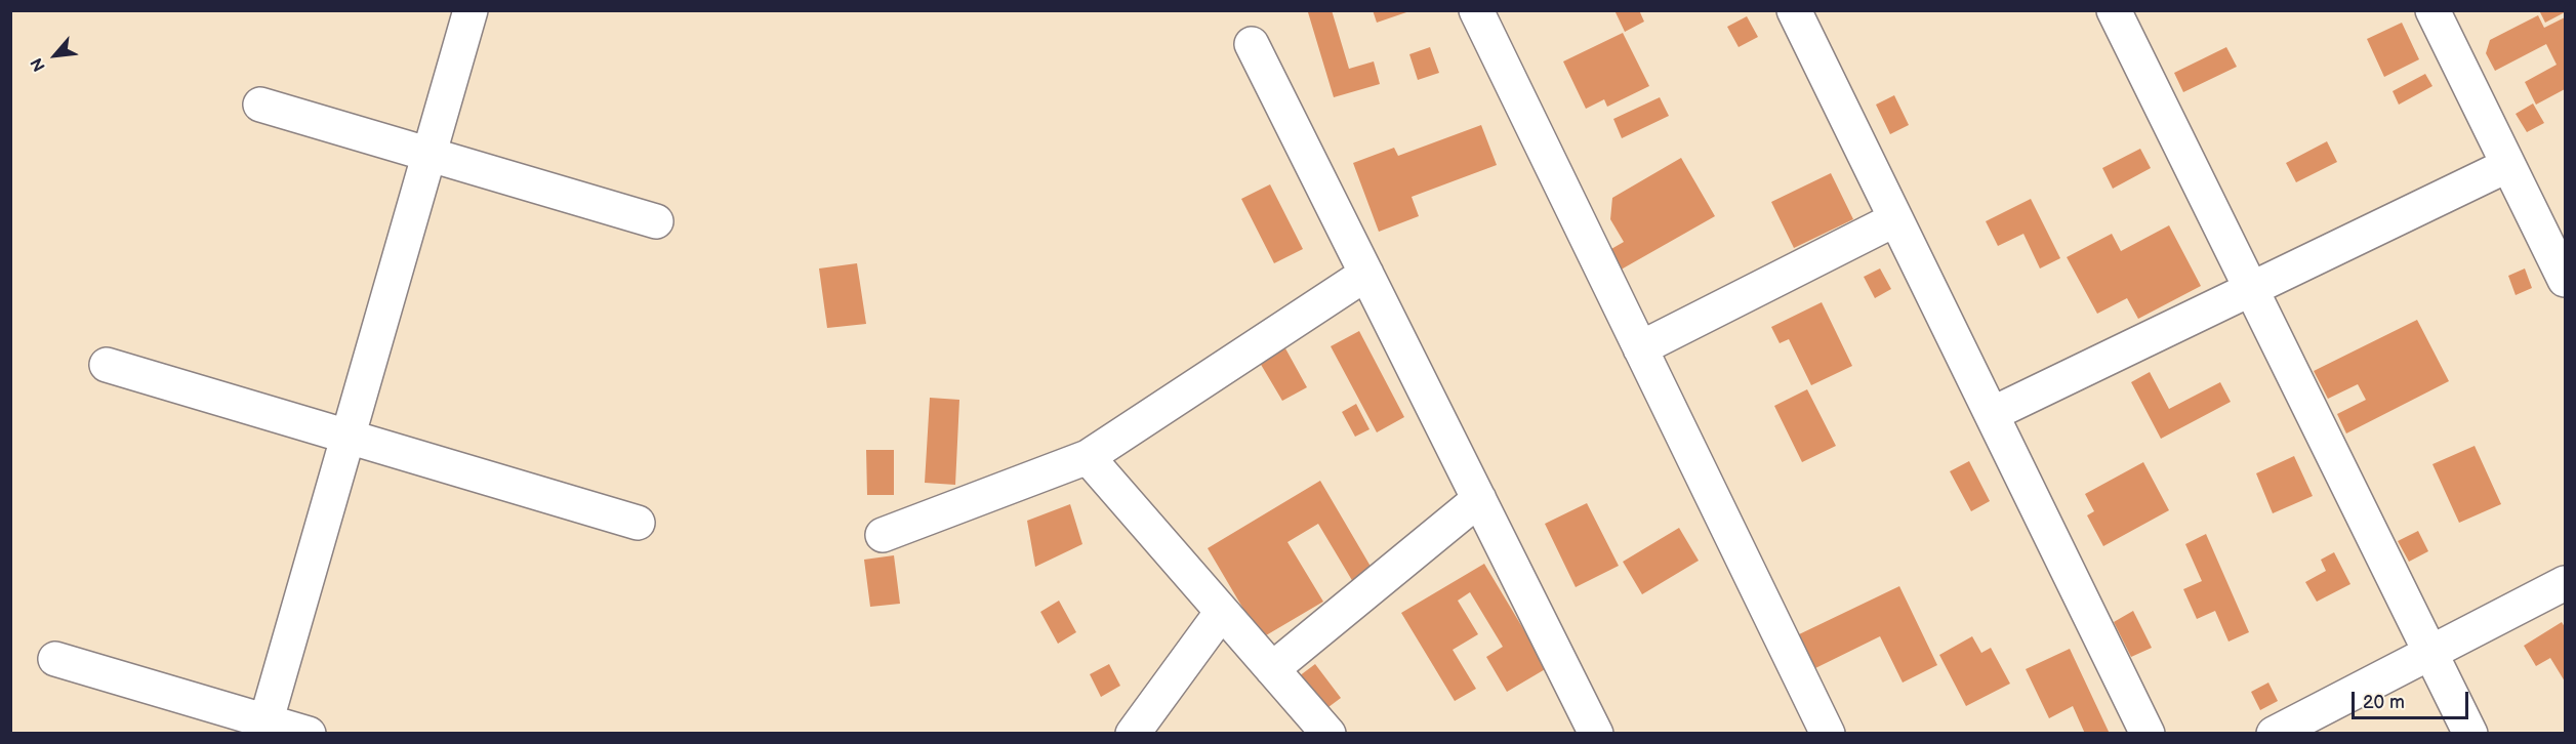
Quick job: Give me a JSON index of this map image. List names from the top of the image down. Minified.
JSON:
{"scale_bar":"20 m","north":"bottom left"}
